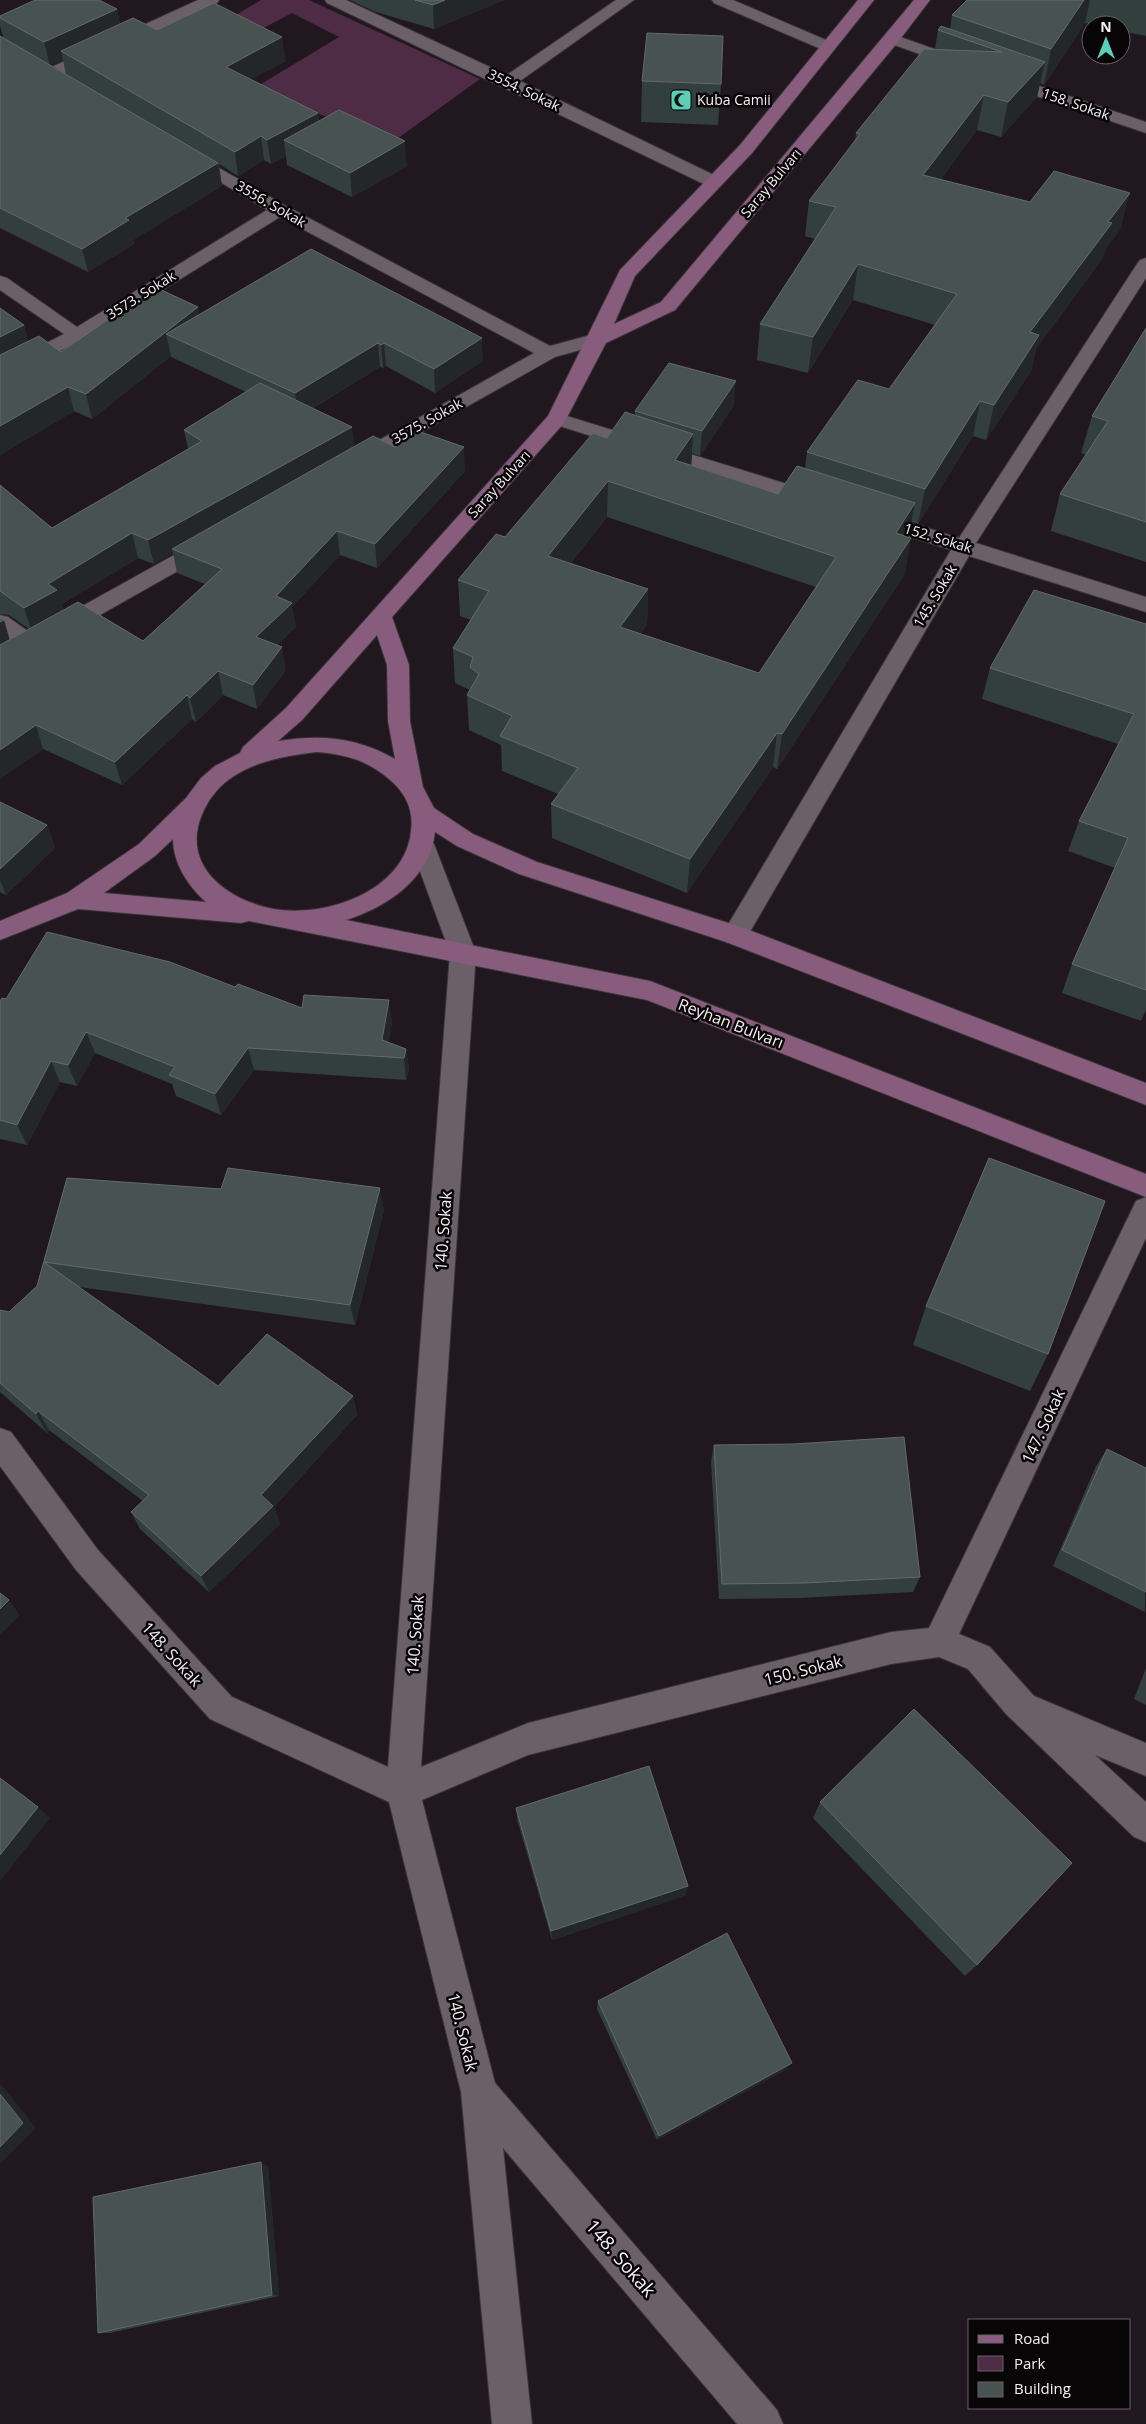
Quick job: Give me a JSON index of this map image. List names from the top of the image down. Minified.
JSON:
{"streets":{"main road":["Saray Bulvarı","Reyhan Bulvarı"],"street":["3554. Sokak","158. Sokak","3556. Sokak","3573. Sokak","3575. Sokak","152. Sokak","145. Sokak","140. Sokak","147. Sokak","148. Sokak","150. Sokak"]},"crossings":[["3554. Sokak","Saray Bulvarı"],["158. Sokak","Saray Bulvarı"],["Saray Bulvarı","3575. Sokak"],["Saray Bulvarı","152. Sokak"],["3556. Sokak","3573. Sokak"],["3556. Sokak","3575. Sokak"],["152. Sokak","145. Sokak"],["Reyhan Bulvarı","140. Sokak"],["140. Sokak","148. Sokak"],["140. Sokak","150. Sokak"],["147. Sokak","150. Sokak"],["148. Sokak","150. Sokak"]],"places":{"mosque":["Kuba Camii"]},"legend":["Road","Park","Building"],"north":"top"}
